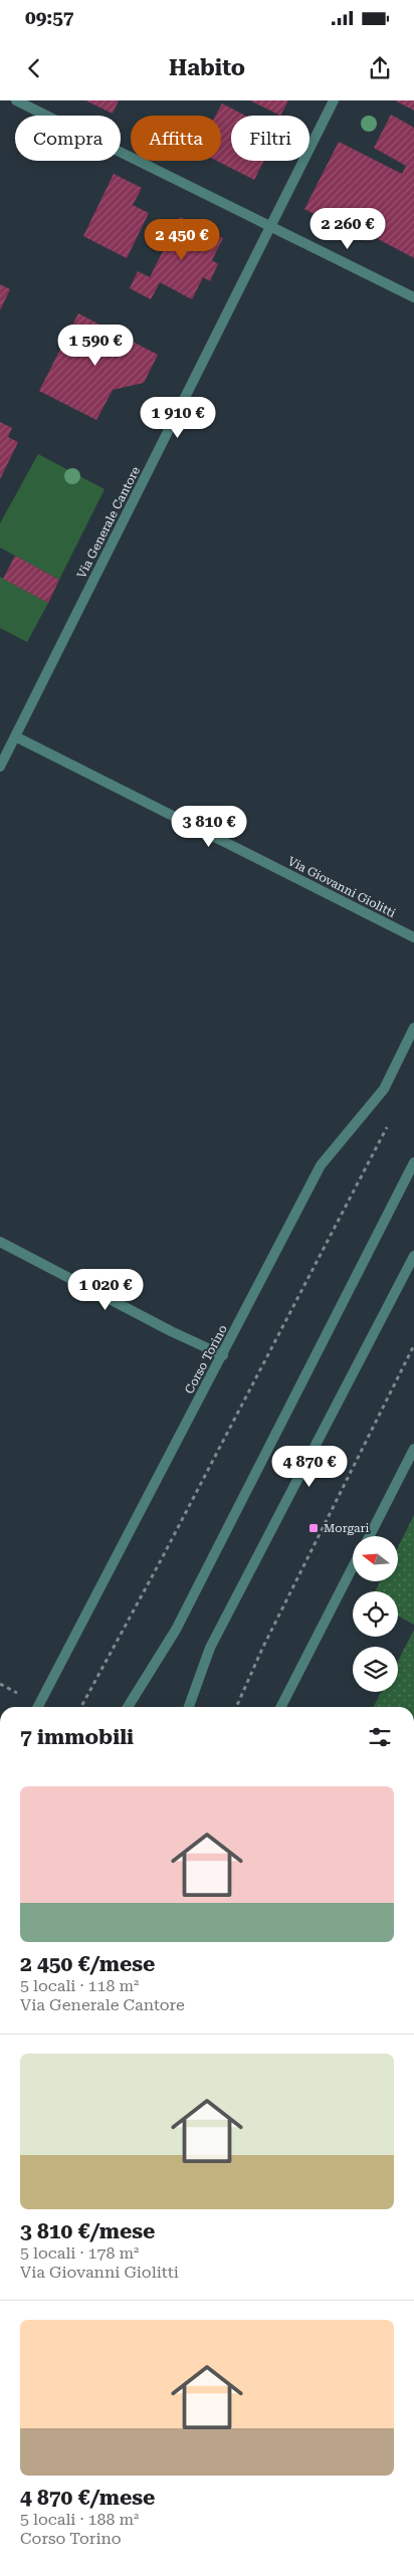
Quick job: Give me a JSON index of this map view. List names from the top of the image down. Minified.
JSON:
{"streets":{"street":["Via Generale Cantore","Via Giovanni Giolitti","Corso Torino"]},"crossings":[["Via Generale Cantore","Via Giovanni Giolitti"]],"places":{"transit":["Morgari"]},"north":"left","page":{"status":"09:57","header":"Habito","chip":["Compra","Affitta","Filtri"],"price":["2 260 €","2 450 €","1 590 €","1 910 €","3 810 €","1 020 €","4 870 €"],"heading":"7 immobili","list":[{"name":"2 450 €/mese","note":"5 locali · 118 m² · Via Generale Cantore"},{"name":"3 810 €/mese","note":"5 locali · 178 m² · Via Giovanni Giolitti"},{"name":"4 870 €/mese","note":"5 locali · 188 m² · Corso Torino"}]}}
